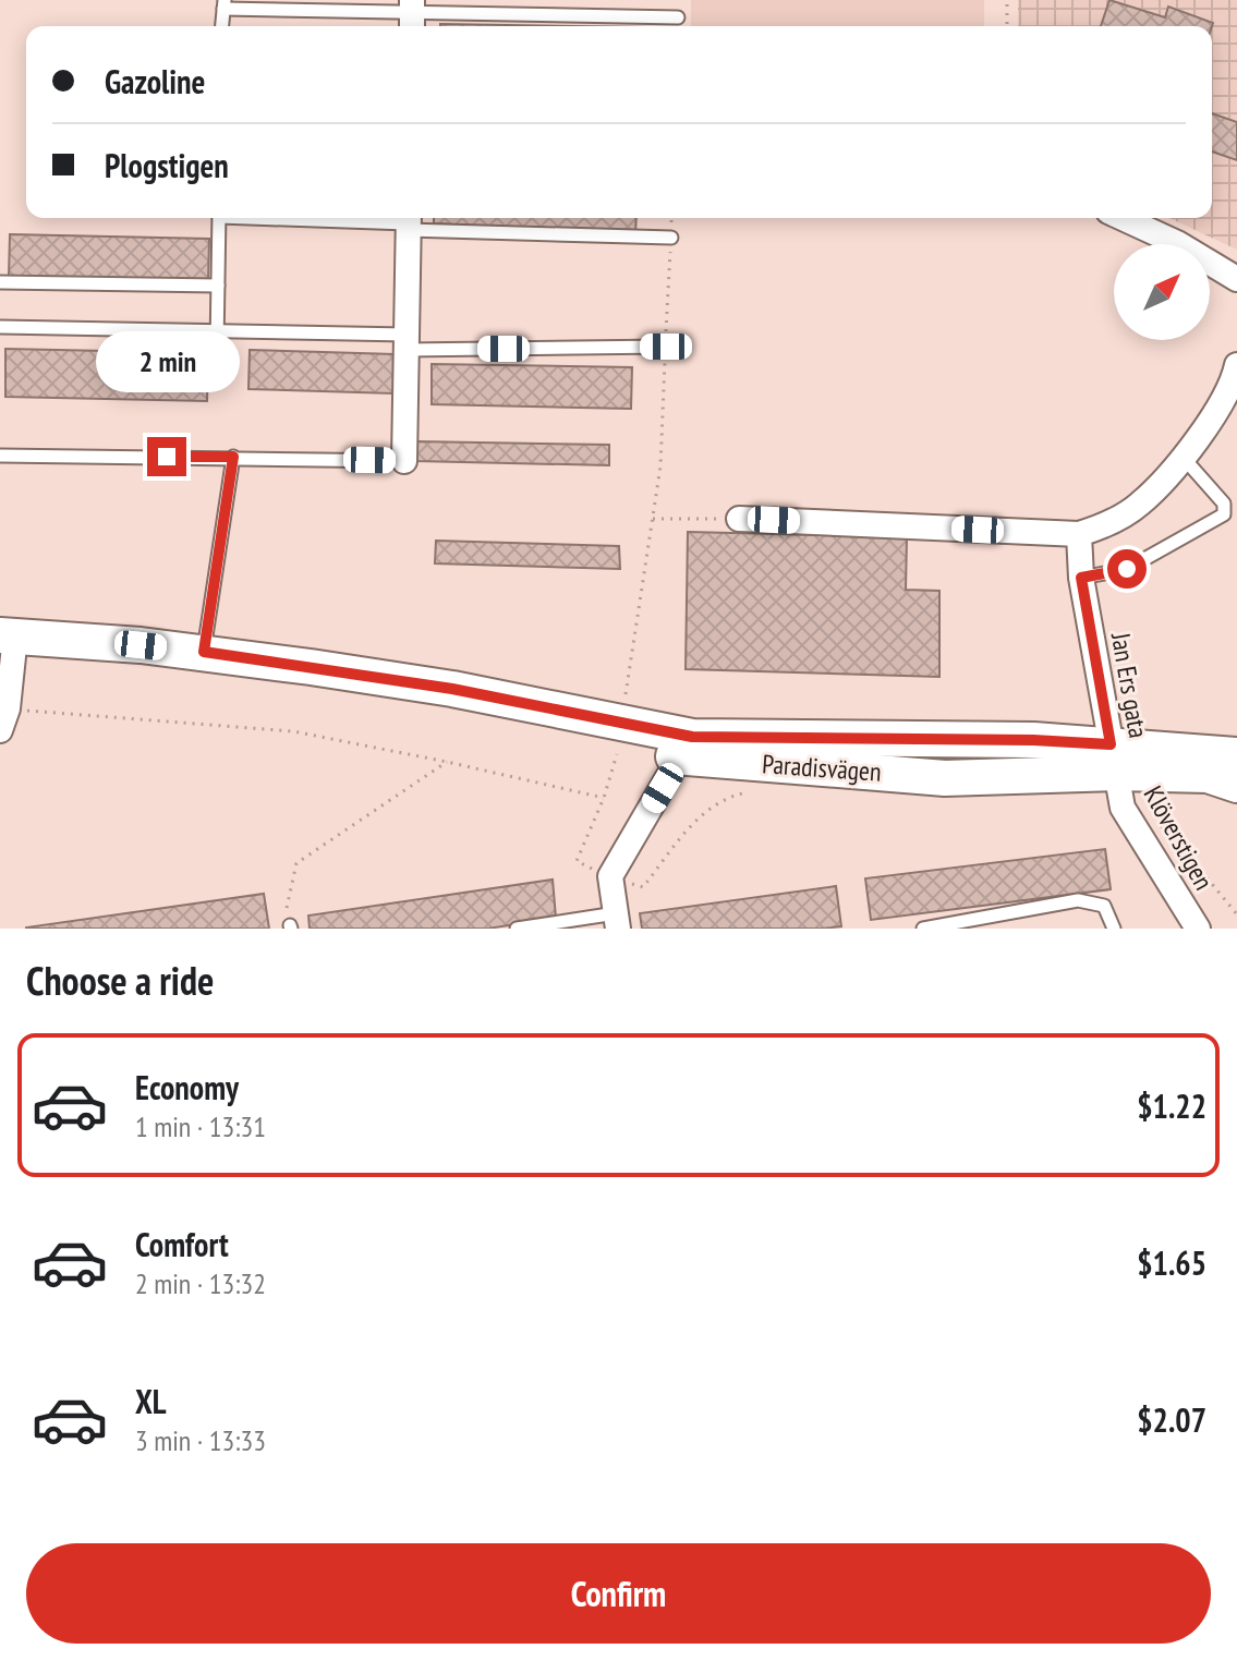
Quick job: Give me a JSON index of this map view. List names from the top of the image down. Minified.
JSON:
{"streets":{"street":["Jan Ers gata","Paradisvägen","Klöverstigen"]},"crossings":[["Jan Ers gata","Paradisvägen"],["Jan Ers gata","Klöverstigen"],["Paradisvägen","Klöverstigen"]],"north":"top right","page":{"banner":["Gazoline","Plogstigen"],"bubble":"2 min","heading":"Choose a ride","list":[{"name":"Economy","note":"1 min · 13:31","value":"$1.22"},{"name":"Comfort","note":"2 min · 13:32","value":"$1.65"},{"name":"XL","note":"3 min · 13:33","value":"$2.07"}],"buttons":"Confirm"}}
